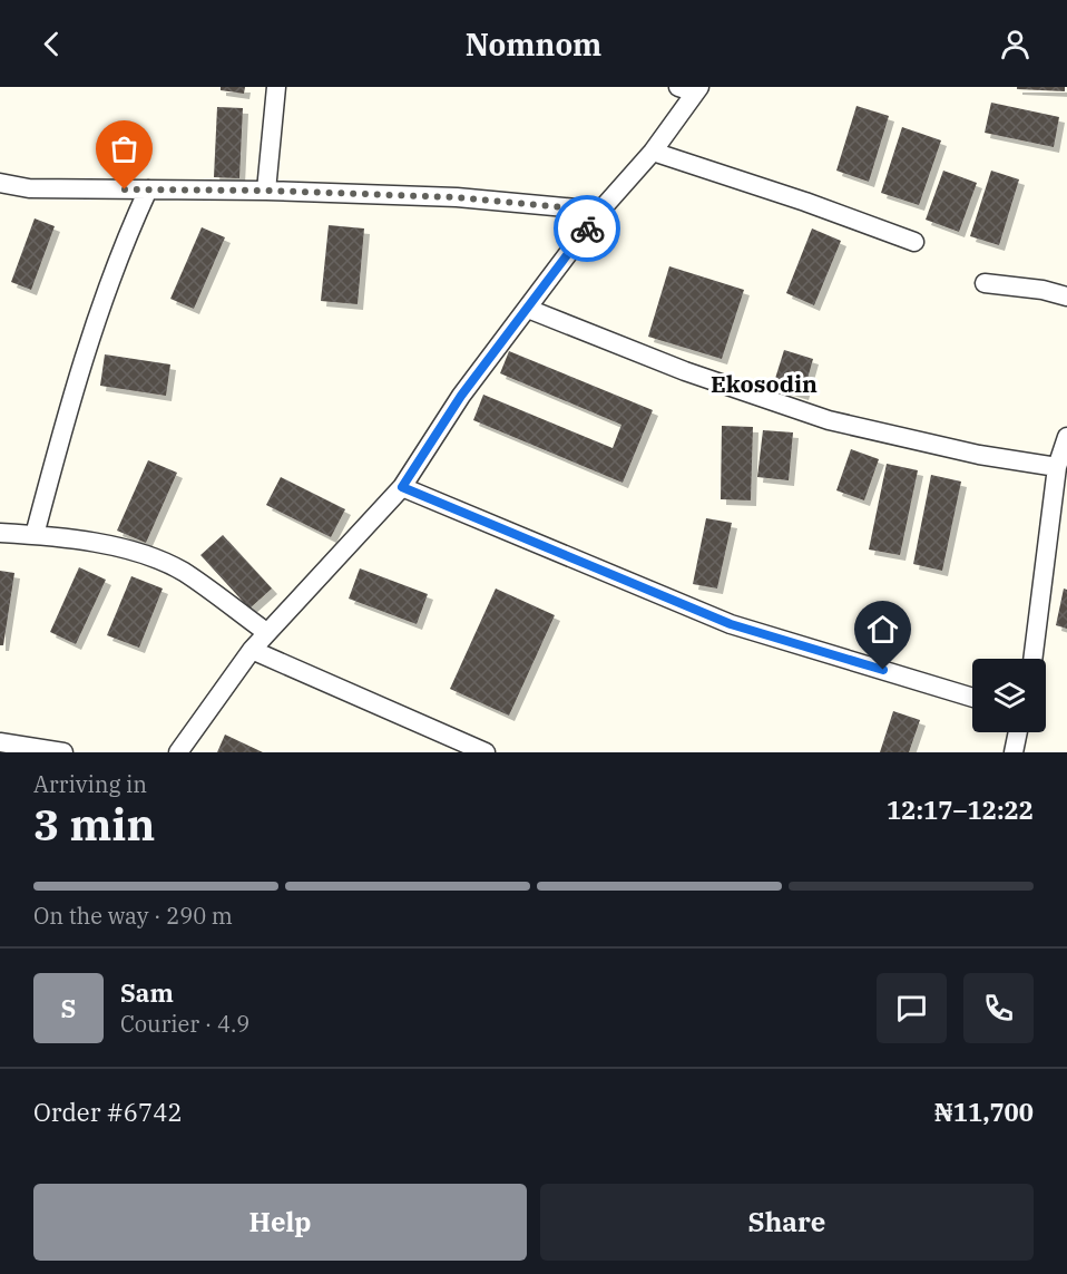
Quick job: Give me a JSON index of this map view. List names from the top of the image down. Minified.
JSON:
{"districts":["Ekosodin"],"page":{"header":"Nomnom","heading":["3 min","Arriving in","12:17–12:22"],"panel":["Sam","Courier · 4.9","Order #6742","₦11,700"],"bar":"On the way · 290 m","round":"S","buttons":["Help","Share"]}}
